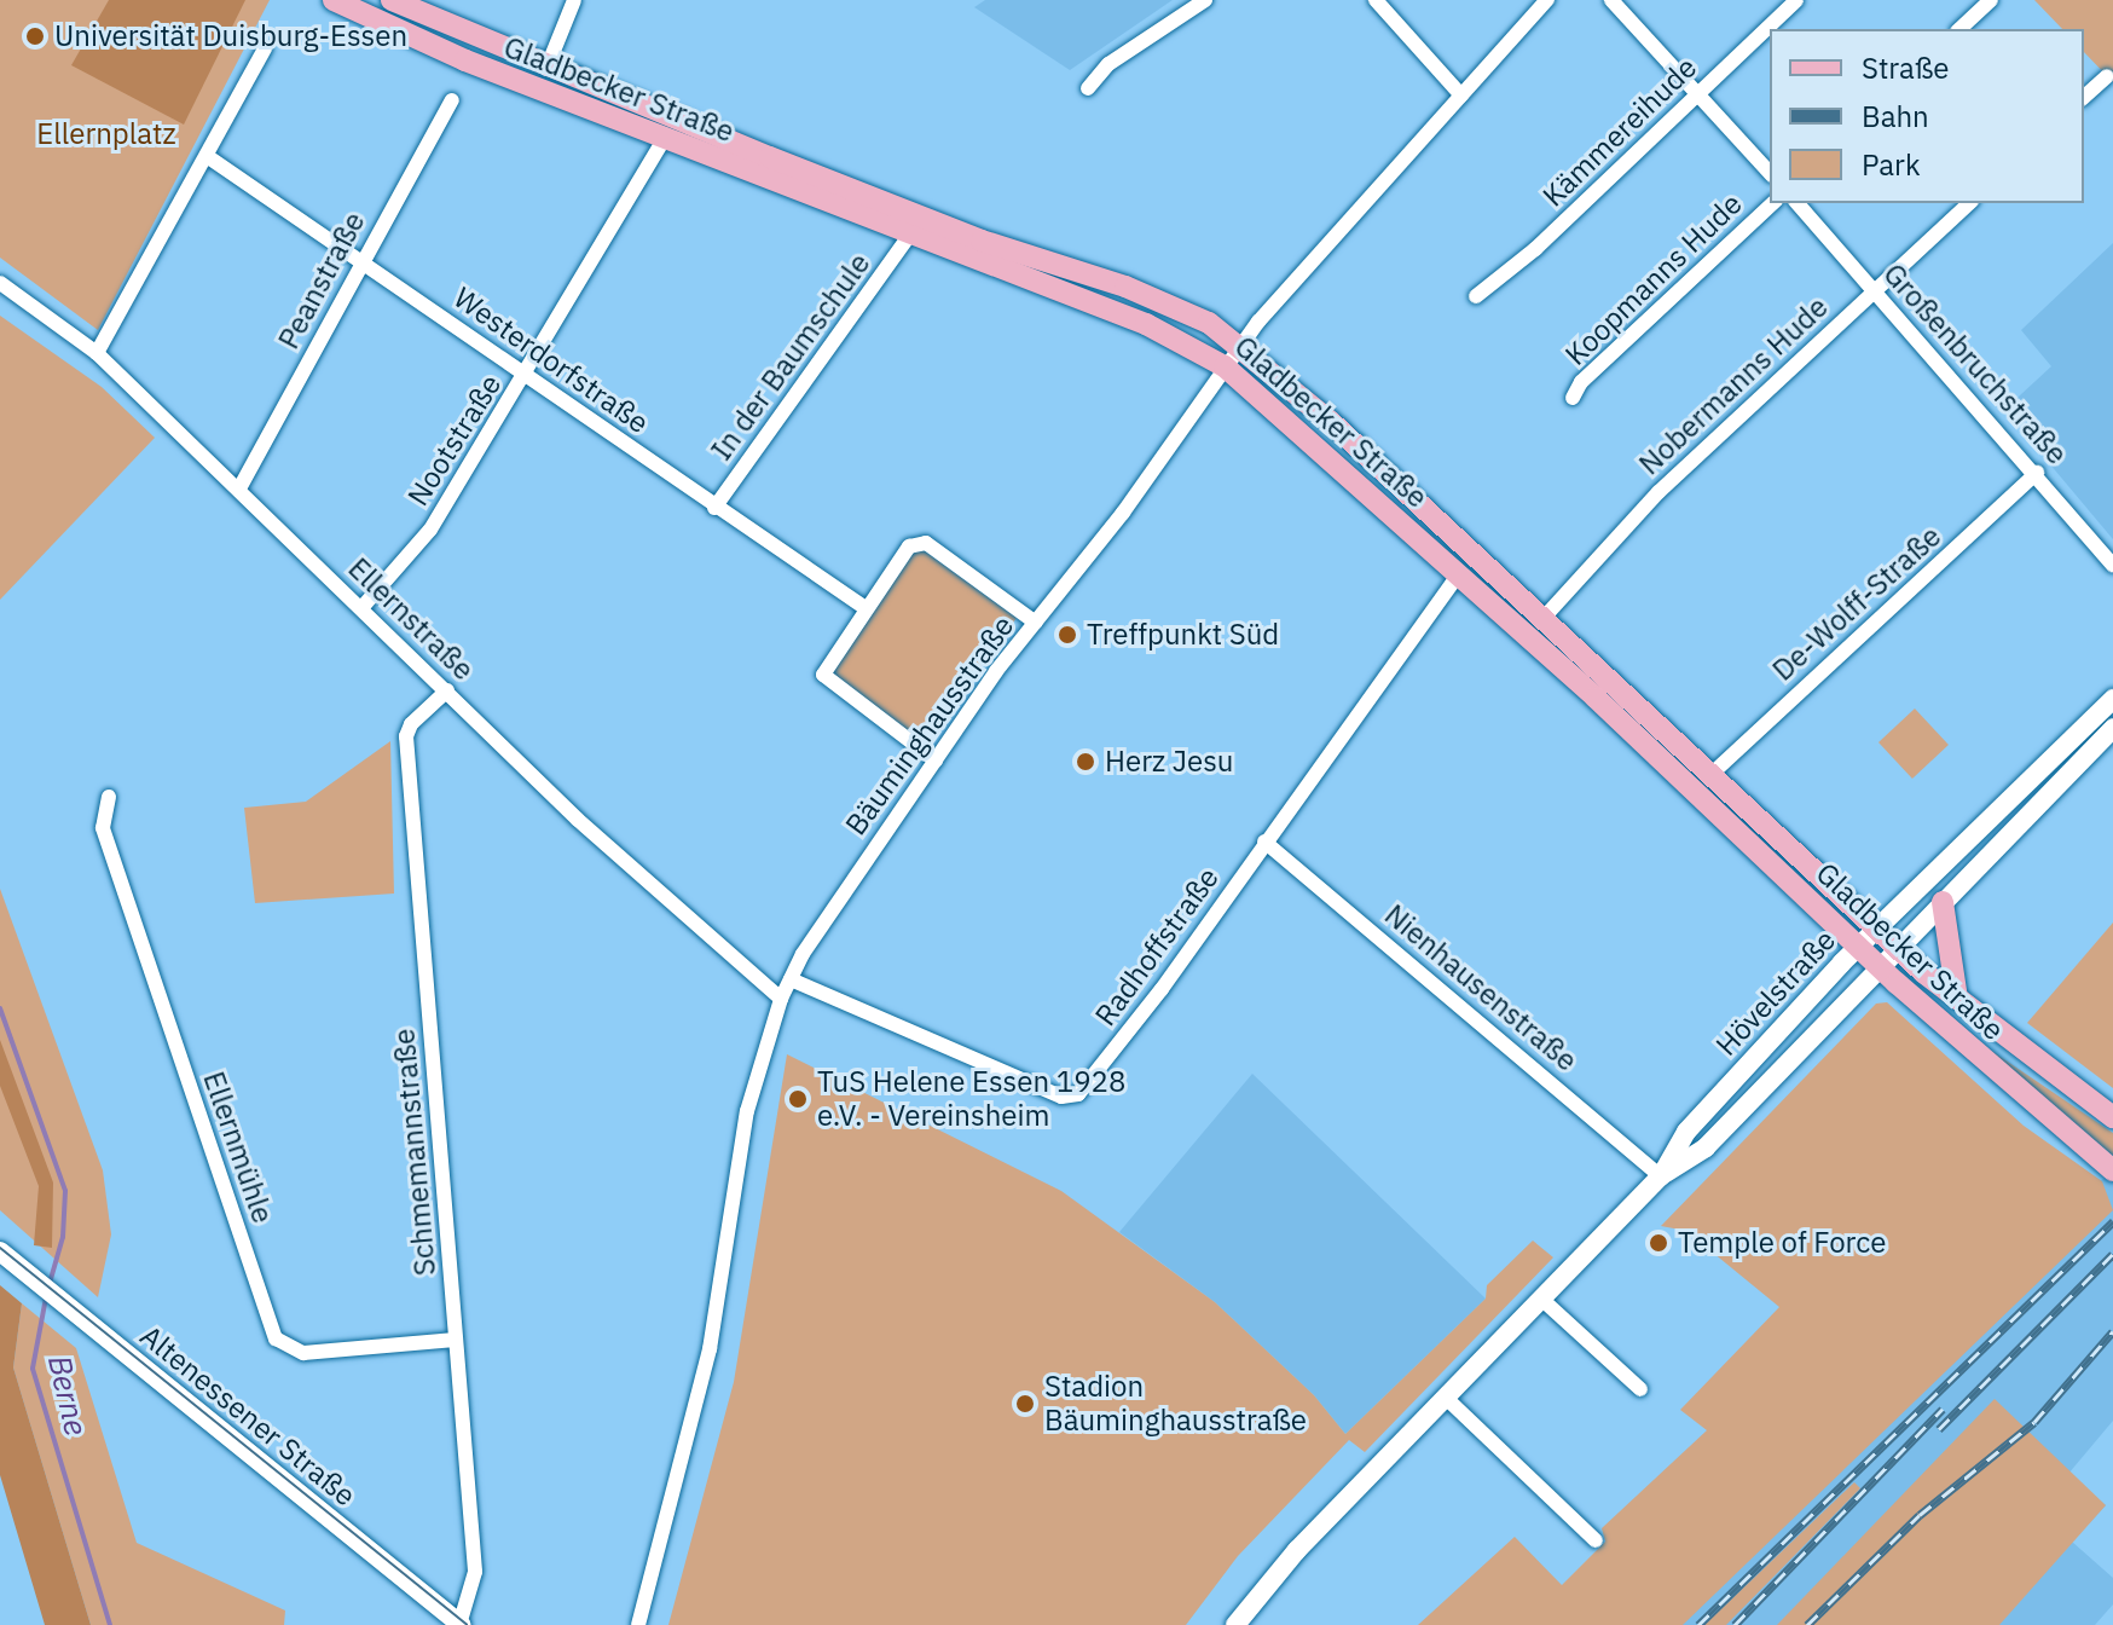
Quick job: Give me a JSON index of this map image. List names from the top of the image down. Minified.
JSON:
{"streets":{"main road":["Gladbecker Straße","Hövelstraße","Altenessener Straße"],"street":["Kämmereihude","Koopmanns Hude","Peanstraße","In der Baumschule","Westerdorfstraße","Großenbruchstraße","Nobermanns Hude","Nootstraße","De-Wolff-Straße","Ellernstraße","Bäuminghausstraße","Radhoffstraße","Nienhausenstraße","Ellernmühle","Schmemannstraße"]},"crossings":[["Gladbecker Straße","In der Baumschule"],["Gladbecker Straße","Nobermanns Hude"],["Gladbecker Straße","Nootstraße"],["Gladbecker Straße","De-Wolff-Straße"],["Gladbecker Straße","Bäuminghausstraße"],["Gladbecker Straße","Radhoffstraße"],["Gladbecker Straße","Hövelstraße"],["Peanstraße","Westerdorfstraße"],["Peanstraße","Ellernstraße"],["In der Baumschule","Westerdorfstraße"],["Westerdorfstraße","Nootstraße"],["Großenbruchstraße","Nobermanns Hude"],["Großenbruchstraße","De-Wolff-Straße"],["Nootstraße","Ellernstraße"],["Ellernstraße","Bäuminghausstraße"],["Ellernstraße","Schmemannstraße"],["Bäuminghausstraße","Radhoffstraße"],["Radhoffstraße","Nienhausenstraße"],["Nienhausenstraße","Hövelstraße"],["Ellernmühle","Schmemannstraße"],["Schmemannstraße","Altenessener Straße"]],"water":["Berne"],"parks":["Ellernplatz"],"places":["Universität Duisburg-Essen","Treffpunkt Süd","Herz Jesu","TuS Helene Essen 1928 e.V. - Vereinsheim","Temple of Force","Stadion Bäuminghausstraße"],"legend":["Straße","Bahn","Park"]}
